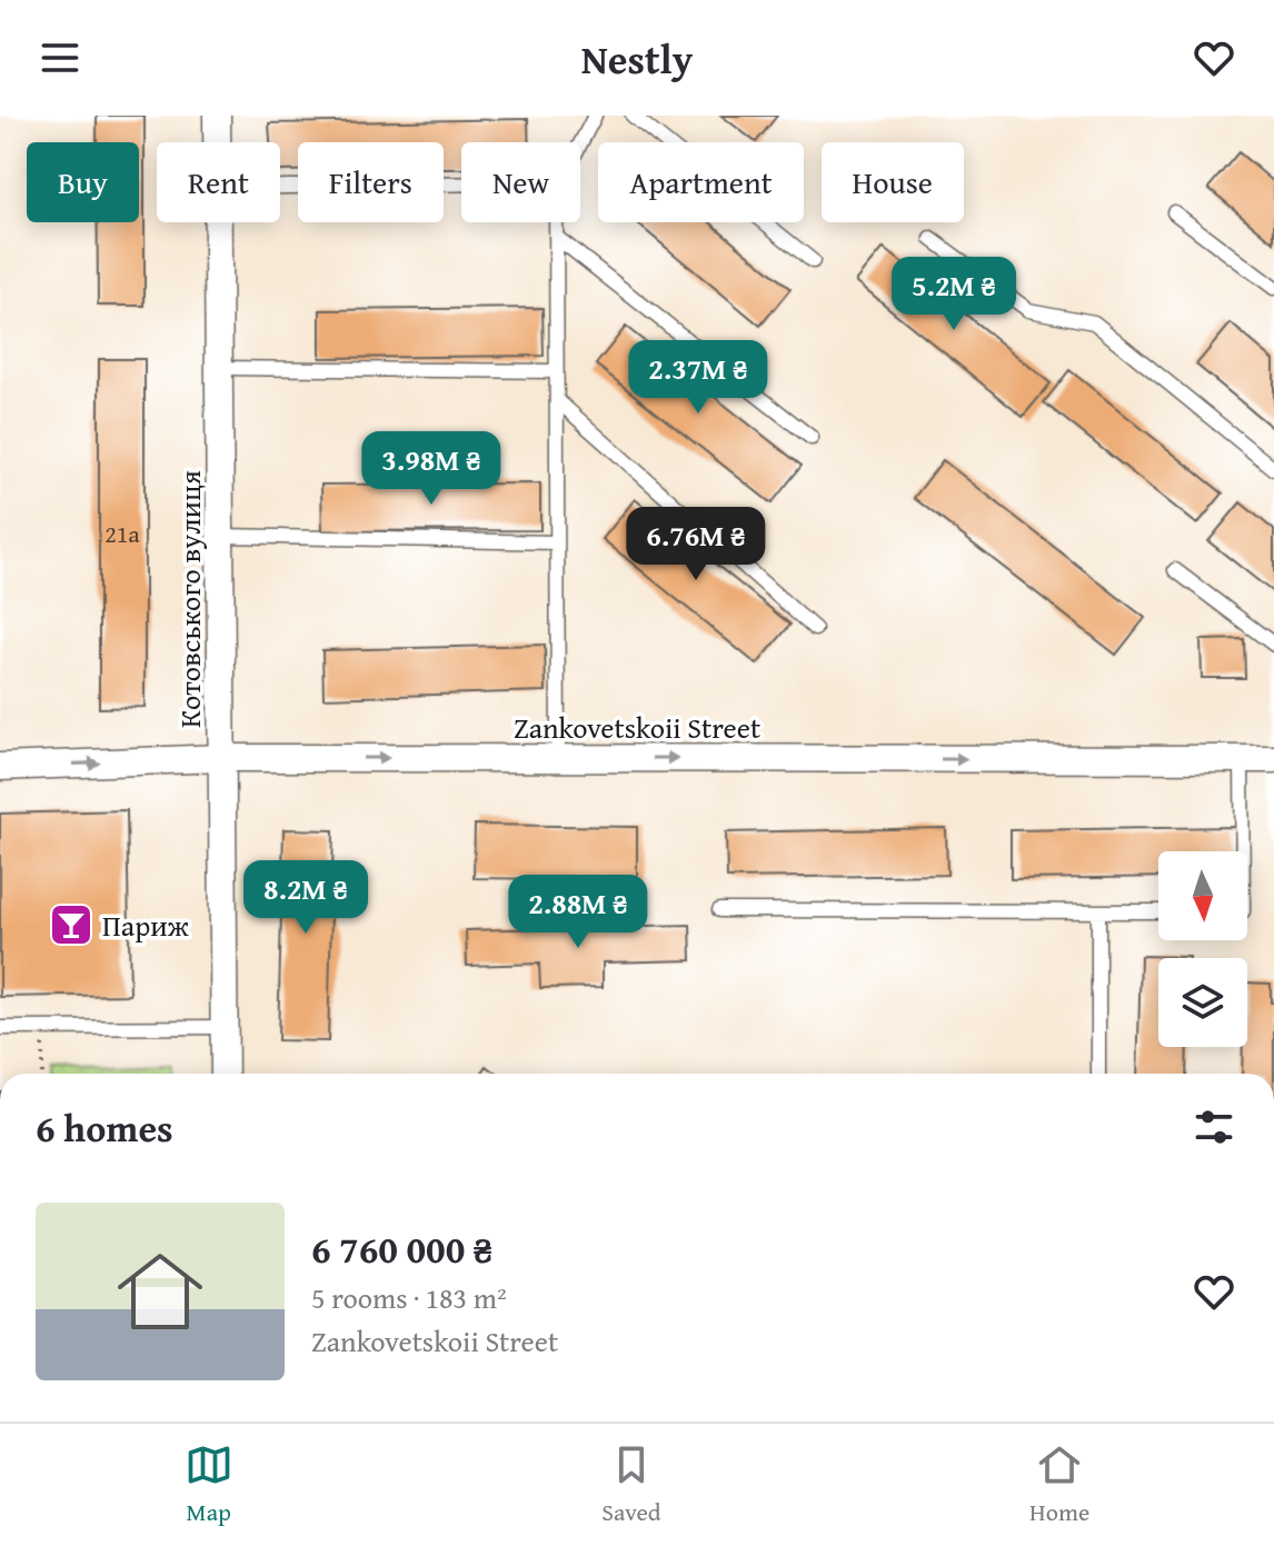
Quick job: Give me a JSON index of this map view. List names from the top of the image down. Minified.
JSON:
{"streets":{"street":["Котовського вулиця","Zankovetskoii Street"]},"crossings":[["Котовського вулиця","Zankovetskoii Street"]],"one_way":["Zankovetskoii Street"],"places":{"bar":["Париж"]},"house_numbers":["21а"],"north":"bottom","page":{"header":"Nestly","chip":["Buy","Rent","Filters","New","Apartment","House"],"price":["5.2M ₴","2.37M ₴","3.98M ₴","6.76M ₴","8.2M ₴","2.88M ₴"],"heading":"6 homes","list":[{"name":"6 760 000 ₴","note":"5 rooms · 183 m² · Zankovetskoii Street"}],"tabs":["Map","Saved","Home"]}}
